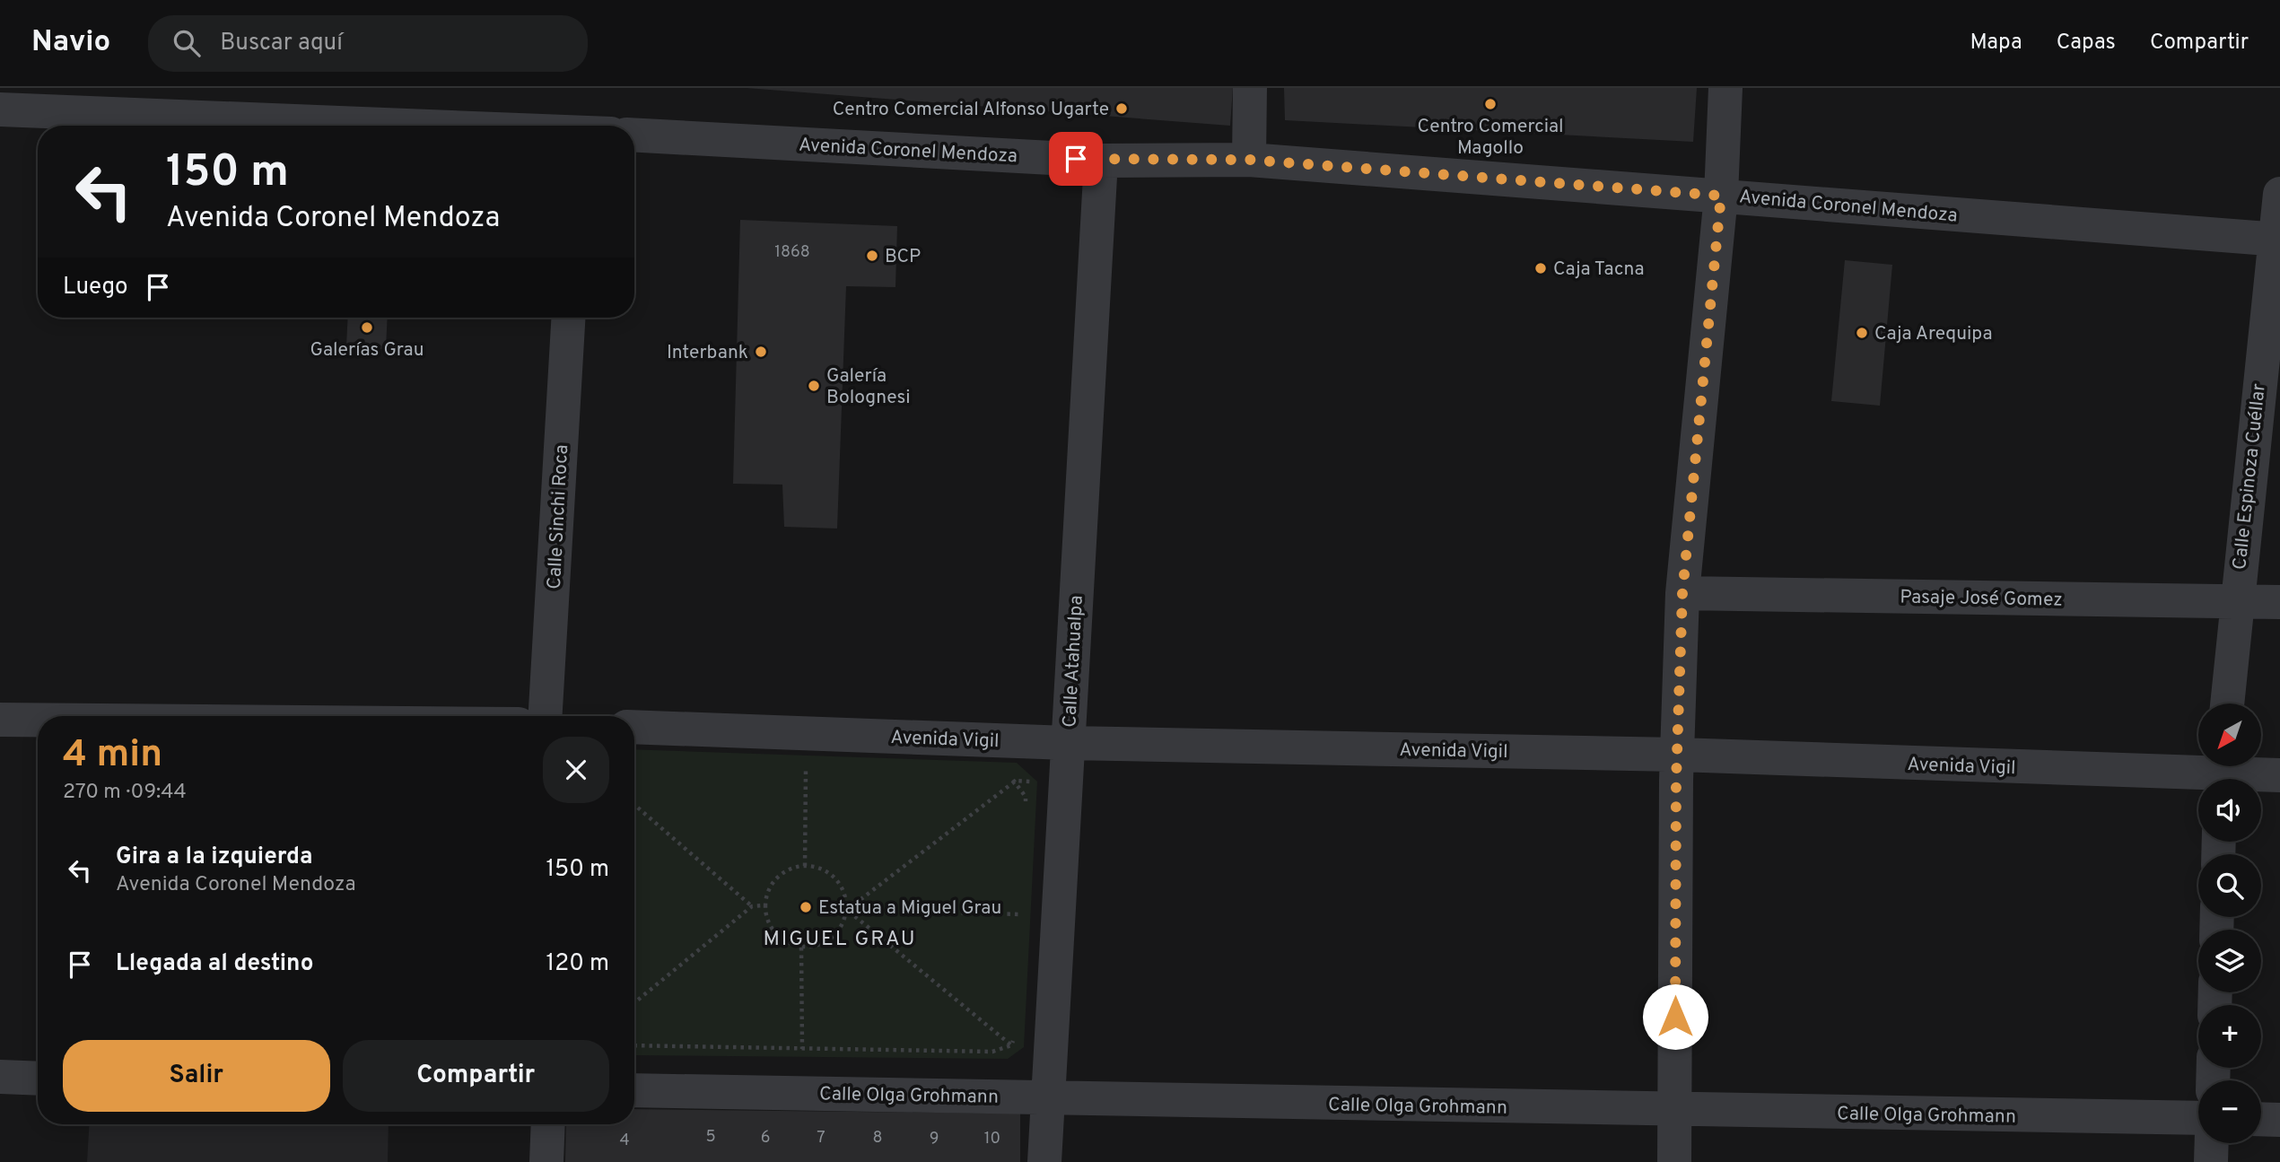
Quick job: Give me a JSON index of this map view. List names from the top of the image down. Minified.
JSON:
{"streets":{"street":["Avenida Coronel Mendoza","Calle Espinoza Cuéllar","Calle Sinchi Roca","Pasaje José Gomez","Calle Atahualpa","Avenida Vigil","Calle Olga Grohmann"]},"crossings":[["Avenida Coronel Mendoza","Calle Espinoza Cuéllar"],["Avenida Coronel Mendoza","Calle Atahualpa"],["Calle Espinoza Cuéllar","Pasaje José Gomez"],["Calle Atahualpa","Avenida Vigil"],["Calle Atahualpa","Calle Olga Grohmann"]],"districts":["MIGUEL GRAU"],"places":["Centro Comercial Magollo","Centro Comercial Alfonso Ugarte","BCP","Caja Tacna","Galerías Grau","Caja Arequipa","Interbank","Galería Bolognesi","Estatua a Miguel Grau"],"house_numbers":["1868","5","6","7","8","9","10","4"],"north":"bottom left","page":{"header":"Navio","search":"Buscar aquí","nav":["Mapa","Capas","Compartir"],"turn":["150 m","Avenida Coronel Mendoza"],"then":"Luego","map_buttons":["+","−"],"heading":["4 min","270 m · 09:44"],"list":[{"name":"Gira a la izquierda","note":"Avenida Coronel Mendoza","value":"150 m"},{"name":"Llegada al destino","value":"120 m"}],"buttons":["Salir","Compartir"]}}
